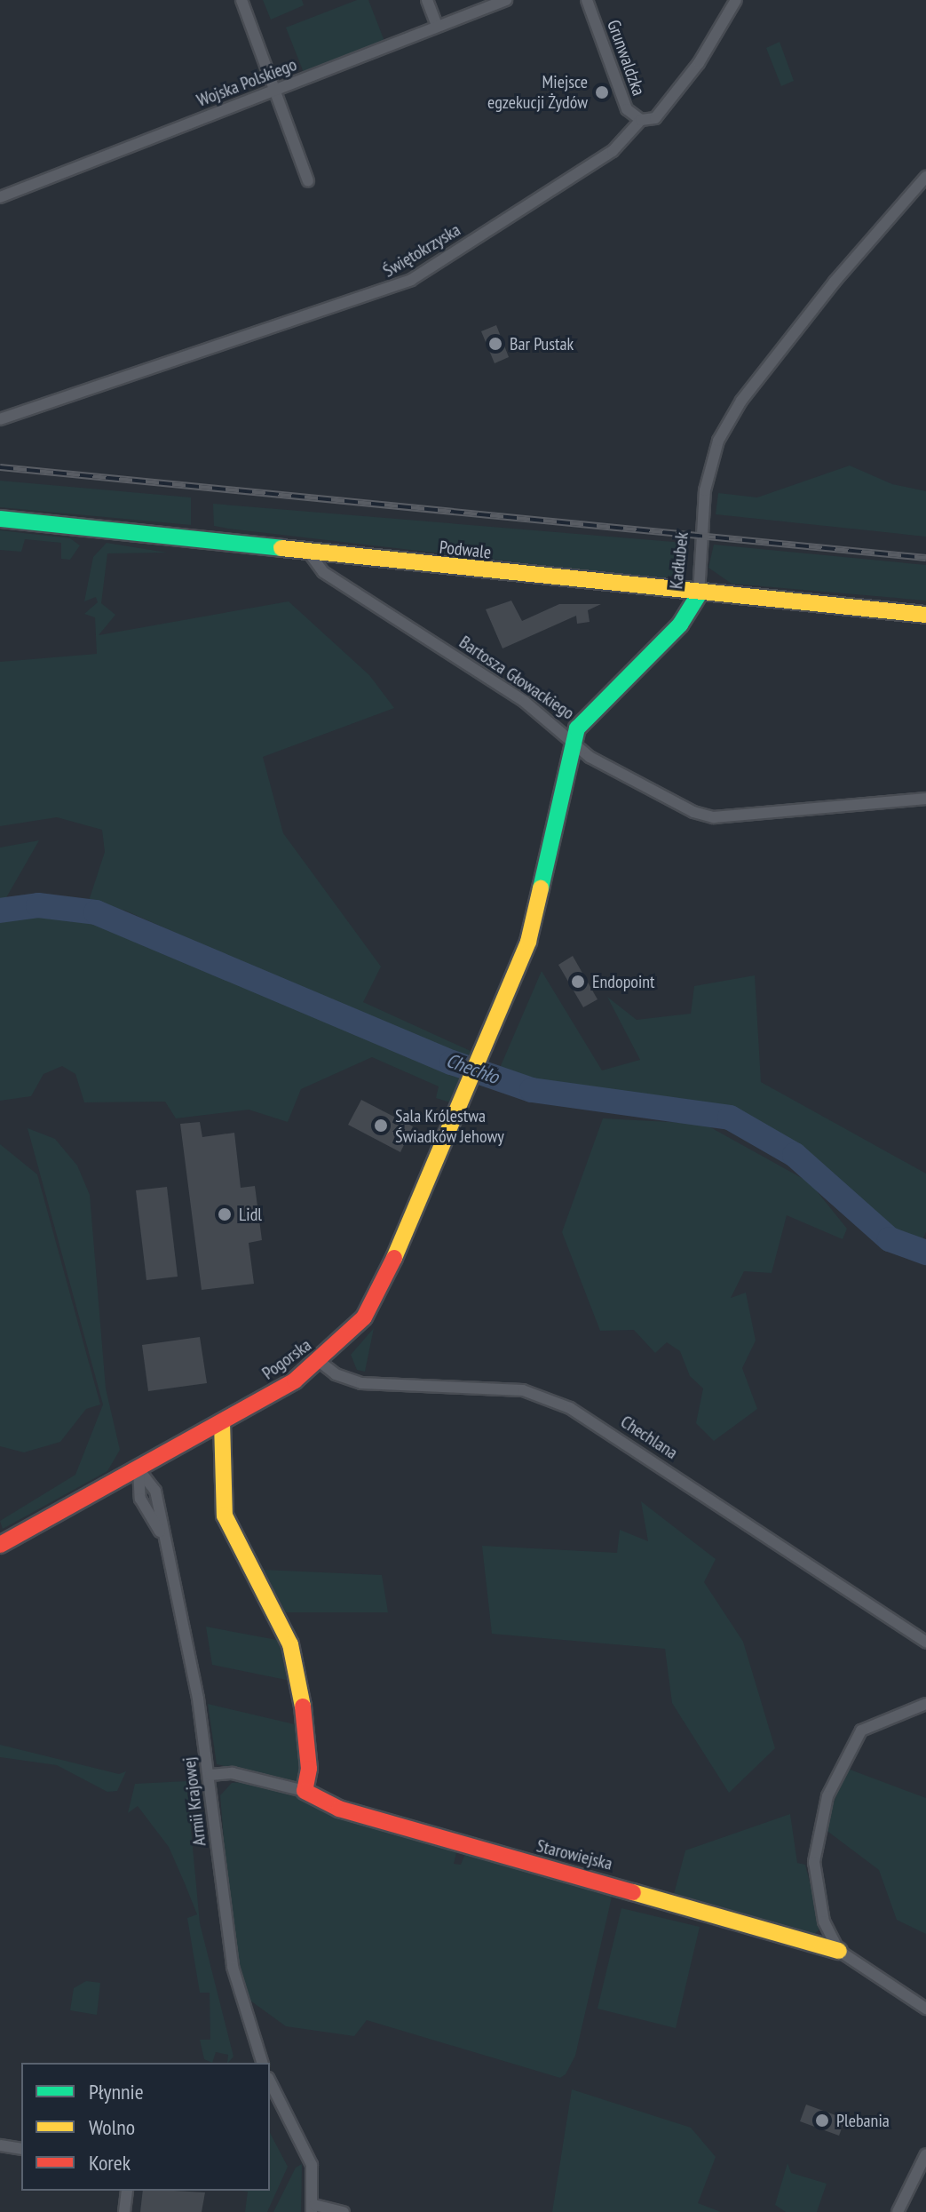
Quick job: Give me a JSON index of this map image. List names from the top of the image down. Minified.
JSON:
{"streets":{"street":["Grunwaldzka","Wojska Polskiego","Świętokrzyska","Podwale","Kadłubek","Bartosza Głowackiego","Pogorska","Chechlana","Armii Krajowej","Starowiejska"]},"crossings":[["Grunwaldzka","Świętokrzyska"],["Podwale","Kadłubek"],["Podwale","Bartosza Głowackiego"],["Kadłubek","Bartosza Głowackiego"],["Kadłubek","Pogorska"],["Pogorska","Chechlana"],["Pogorska","Armii Krajowej"],["Armii Krajowej","Starowiejska"]],"water":["Chechło"],"places":["Miejsce egzekucji Żydów","Bar Pustak","Endopoint","Sala Królestwa Świadków Jehowy","Lidl","Plebania"],"legend":["Płynnie","Wolno","Korek"]}
